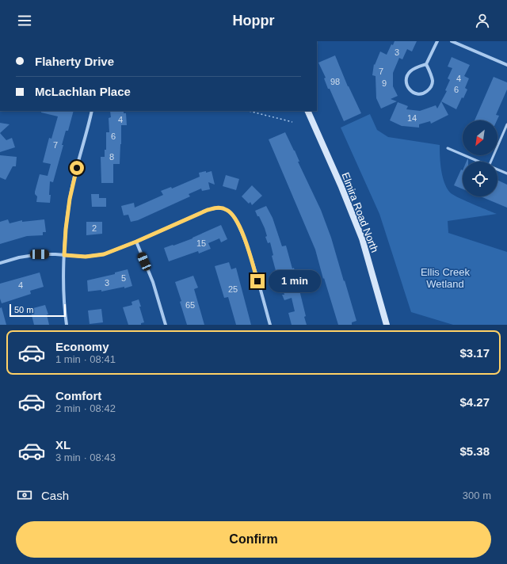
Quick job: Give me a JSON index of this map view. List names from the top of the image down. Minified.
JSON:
{"streets":{"main road":["Elmira Road North"]},"parks":["Ellis Creek Wetland"],"house_numbers":["3","7","4","98","9","6","14","4","6","7","8","2","15","5","3","4","25","65"],"scale_bar":"50 m","north":"bottom left","page":{"header":"Hoppr","banner":["Flaherty Drive","McLachlan Place"],"bubble":"1 min","scale":"50 m","list":[{"name":"Economy","note":"1 min · 08:41","value":"$3.17"},{"name":"Comfort","note":"2 min · 08:42","value":"$4.27"},{"name":"XL","note":"3 min · 08:43","value":"$5.38"}],"pay":["Cash","300 m"],"buttons":"Confirm"}}
